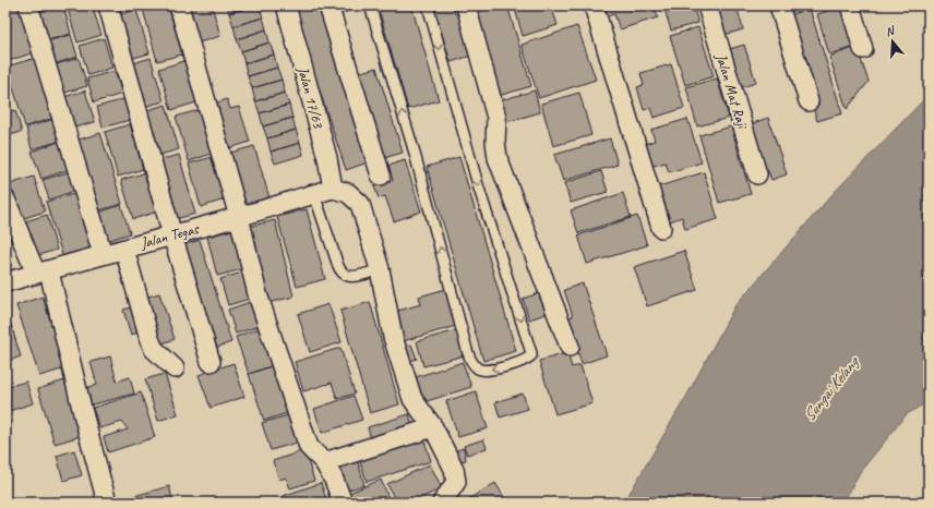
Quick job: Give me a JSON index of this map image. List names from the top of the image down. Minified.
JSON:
{"streets":{"street":["Jalan Mat Raji","Jalan 17/63","Jalan Tegas"]},"crossings":[["Jalan 17/63","Jalan Tegas"]],"water":["Sungai Kelang"],"north":"top"}
